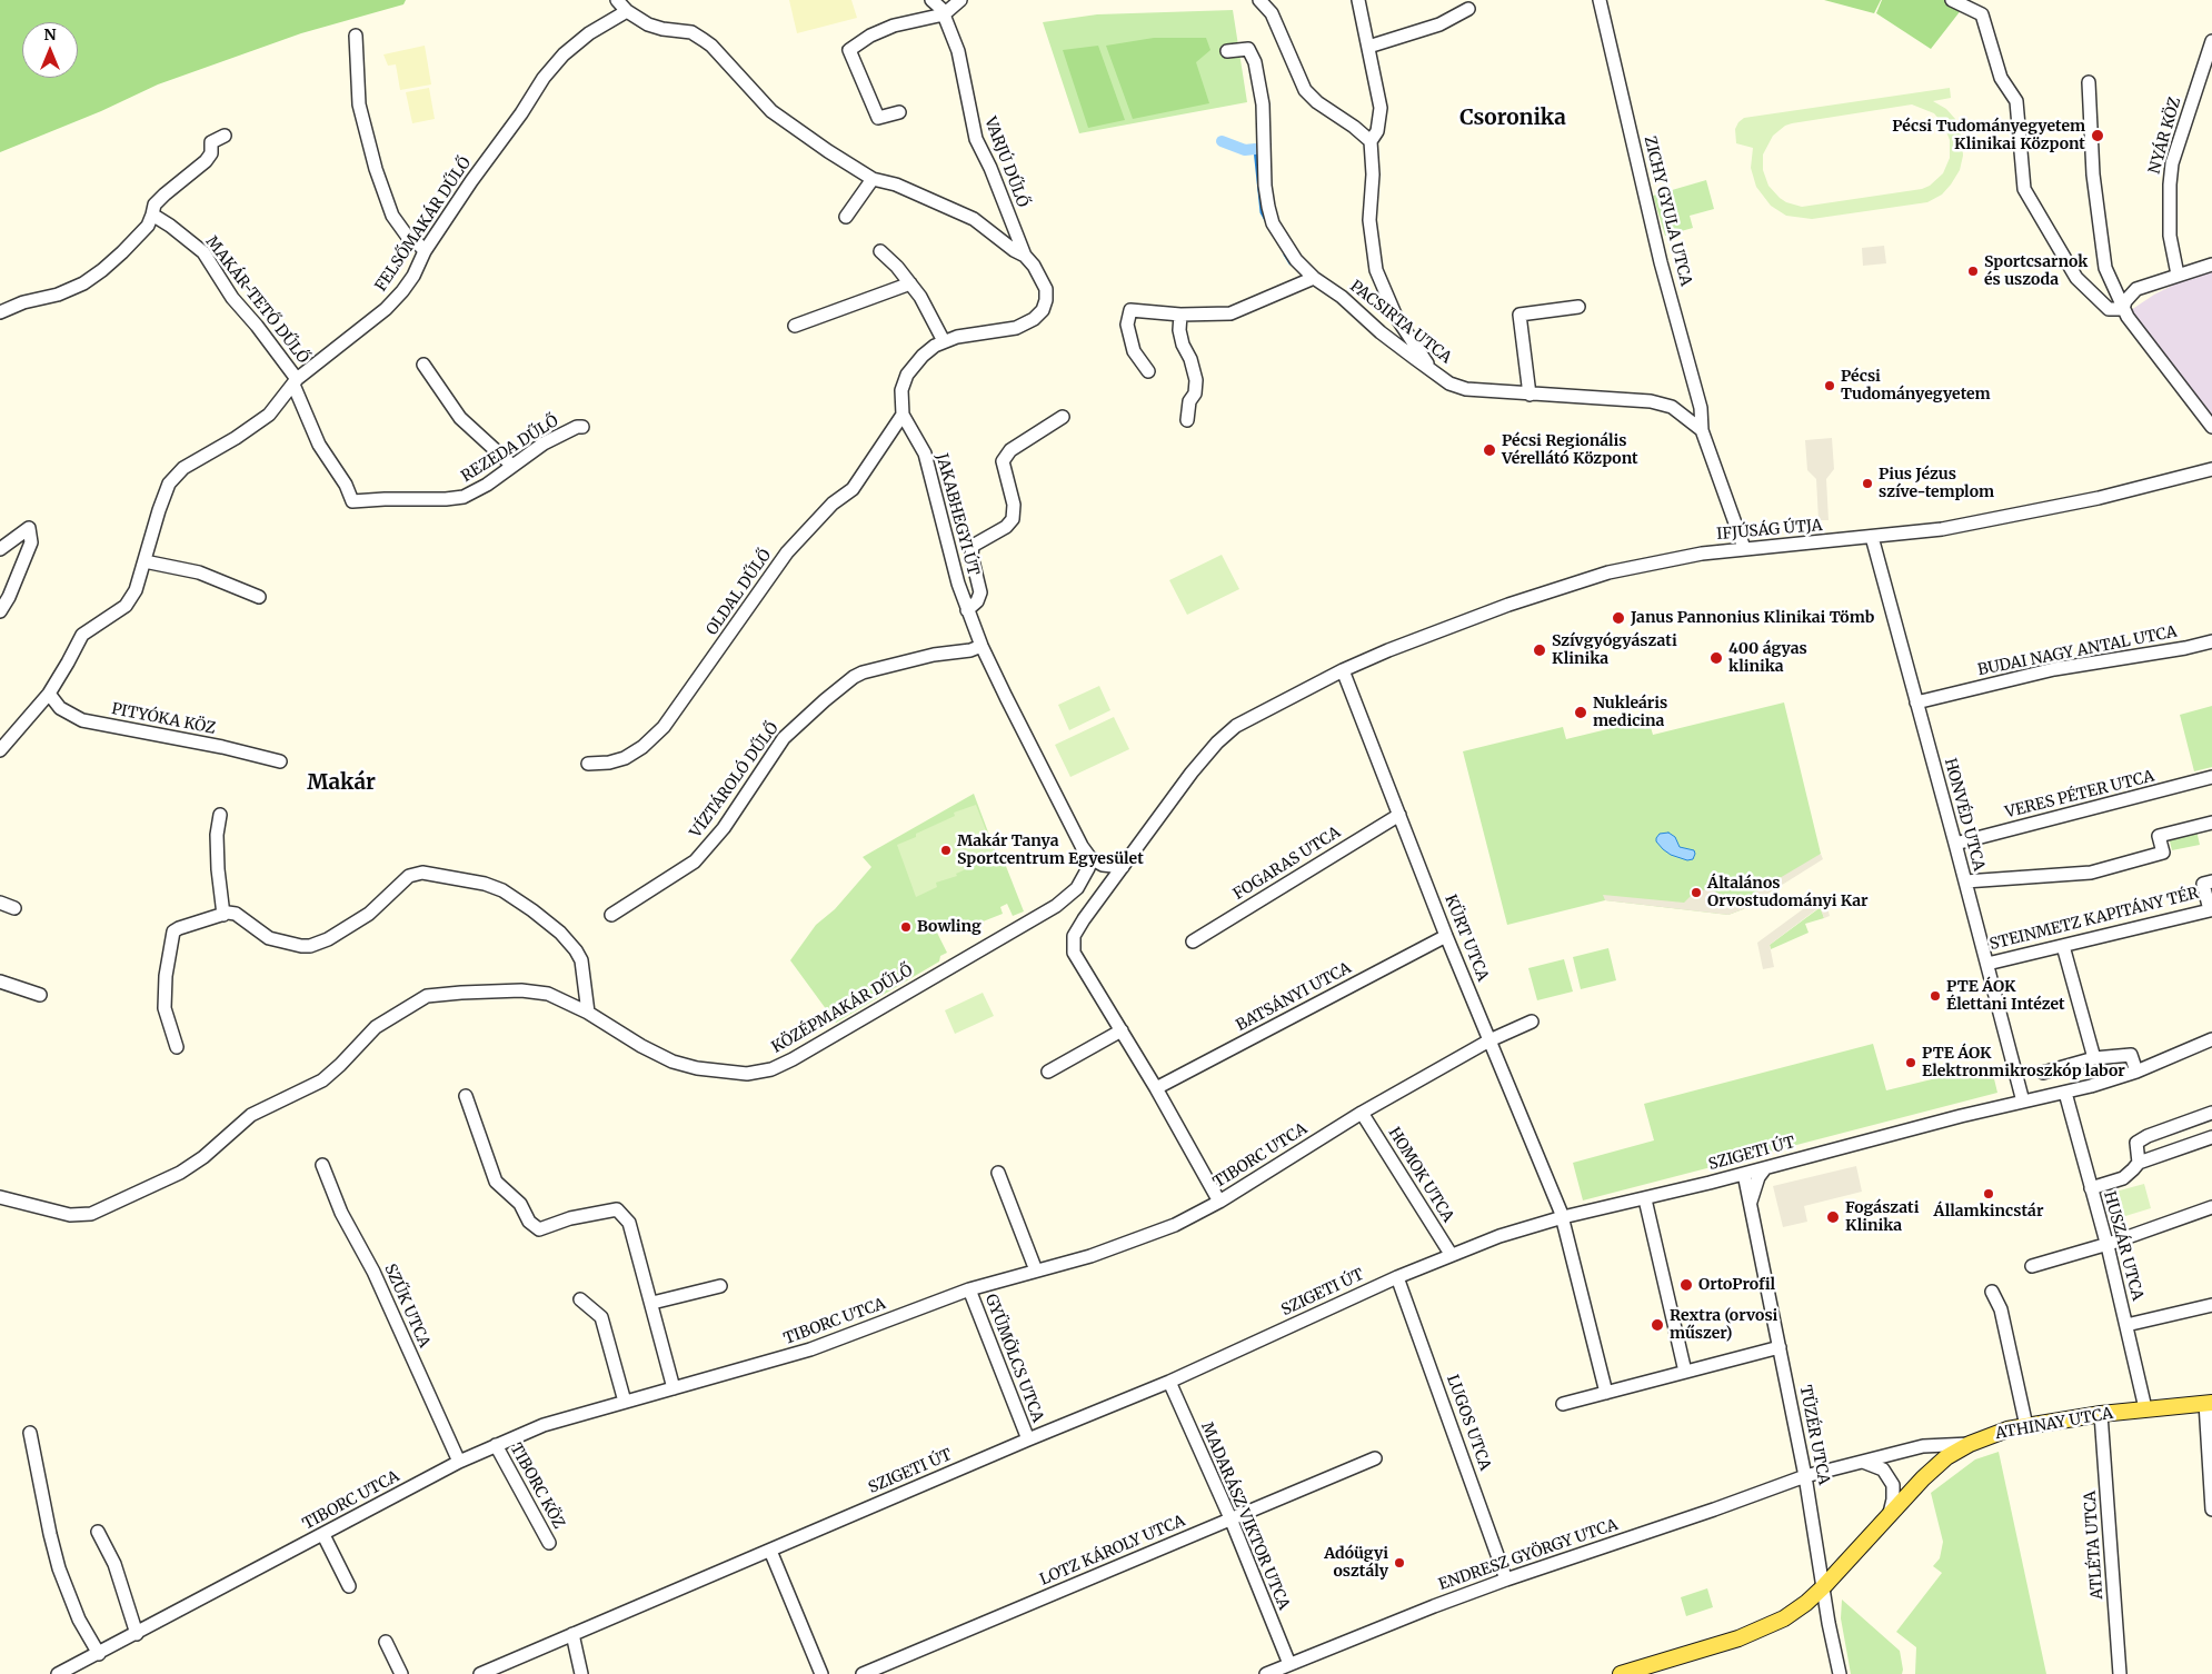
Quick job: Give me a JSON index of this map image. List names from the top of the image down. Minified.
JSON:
{"streets":{"main road":["ATHINAY UTCA"],"street":["NYÁR KÖZ","VARJÚ DŰLŐ","ZICHY GYULA UTCA","FELSŐMAKÁR DŰLŐ","MAKÁR-TETŐ DŰLŐ","PACSIRTA UTCA","REZEDA DŰLŐ","JAKABHEGYI ÚT","IFJÚSÁG ÚTJA","OLDAL DŰLŐ","BUDAI NAGY ANTAL UTCA","PITYÓKA KÖZ","VÍZTÁROLÓ DŰLŐ","VERES PÉTER UTCA","HONVÉD UTCA","FOGARAS UTCA","STEINMETZ KAPITÁNY TÉR","KÜRT UTCA","BATSÁNYI UTCA","KÖZÉPMAKÁR DŰLŐ","SZIGETI ÚT","TIBORC UTCA","HOMOK UTCA","HUSZÁR UTCA","SZŰK UTCA","GYÜMÖLCS UTCA","LUGOS UTCA","TÜZÉR UTCA","TIBORC KÖZ","MADARÁSZ VIKTOR UTCA","ATLÉTA UTCA","LOTZ KÁROLY UTCA","ENDRESZ GYÖRGY UTCA"]},"crossings":[["VARJÚ DŰLŐ","JAKABHEGYI ÚT"],["ZICHY GYULA UTCA","PACSIRTA UTCA"],["FELSŐMAKÁR DŰLŐ","MAKÁR-TETŐ DŰLŐ"],["FELSŐMAKÁR DŰLŐ","REZEDA DŰLŐ"],["FELSŐMAKÁR DŰLŐ","JAKABHEGYI ÚT"],["FELSŐMAKÁR DŰLŐ","PITYÓKA KÖZ"],["MAKÁR-TETŐ DŰLŐ","REZEDA DŰLŐ"],["JAKABHEGYI ÚT","OLDAL DŰLŐ"],["JAKABHEGYI ÚT","VÍZTÁROLÓ DŰLŐ"],["JAKABHEGYI ÚT","KÖZÉPMAKÁR DŰLŐ"],["IFJÚSÁG ÚTJA","HONVÉD UTCA"],["IFJÚSÁG ÚTJA","KÜRT UTCA"],["BUDAI NAGY ANTAL UTCA","HONVÉD UTCA"],["VERES PÉTER UTCA","HONVÉD UTCA"],["HONVÉD UTCA","STEINMETZ KAPITÁNY TÉR"],["HONVÉD UTCA","SZIGETI ÚT"],["FOGARAS UTCA","KÜRT UTCA"],["KÜRT UTCA","BATSÁNYI UTCA"],["KÜRT UTCA","SZIGETI ÚT"],["KÜRT UTCA","TIBORC UTCA"],["SZIGETI ÚT","HOMOK UTCA"],["SZIGETI ÚT","HUSZÁR UTCA"],["SZIGETI ÚT","GYÜMÖLCS UTCA"],["SZIGETI ÚT","LUGOS UTCA"],["SZIGETI ÚT","TÜZÉR UTCA"],["SZIGETI ÚT","MADARÁSZ VIKTOR UTCA"],["TIBORC UTCA","HOMOK UTCA"],["TIBORC UTCA","SZŰK UTCA"],["TIBORC UTCA","GYÜMÖLCS UTCA"],["TIBORC UTCA","TIBORC KÖZ"],["HUSZÁR UTCA","ATHINAY UTCA"],["LUGOS UTCA","ENDRESZ GYÖRGY UTCA"],["ATHINAY UTCA","TÜZÉR UTCA"],["ATHINAY UTCA","ATLÉTA UTCA"],["ATHINAY UTCA","ENDRESZ GYÖRGY UTCA"],["TÜZÉR UTCA","ENDRESZ GYÖRGY UTCA"],["MADARÁSZ VIKTOR UTCA","LOTZ KÁROLY UTCA"],["MADARÁSZ VIKTOR UTCA","ENDRESZ GYÖRGY UTCA"]],"districts":["Csoronika","Makár"],"places":["Pécsi Tudományegyetem Klinikai Központ","Sportcsarnok és uszoda","Pécsi Tudományegyetem","Pécsi Regionális Vérellátó Központ","Pius Jézus szíve-templom","Janus Pannonius Klinikai Tömb","Szívgyógyászati Klinika","400 ágyas klinika","Nukleáris medicina","Makár Tanya Sportcentrum Egyesület","Általános Orvostudományi Kar","Bowling","PTE ÁOK Élettani Intézet","PTE ÁOK Elektronmikroszkóp labor","Államkincstár","Fogászati Klinika","OrtoProfil","Rextra (orvosi műszer)","Adóügyi osztály"],"north":"top"}
